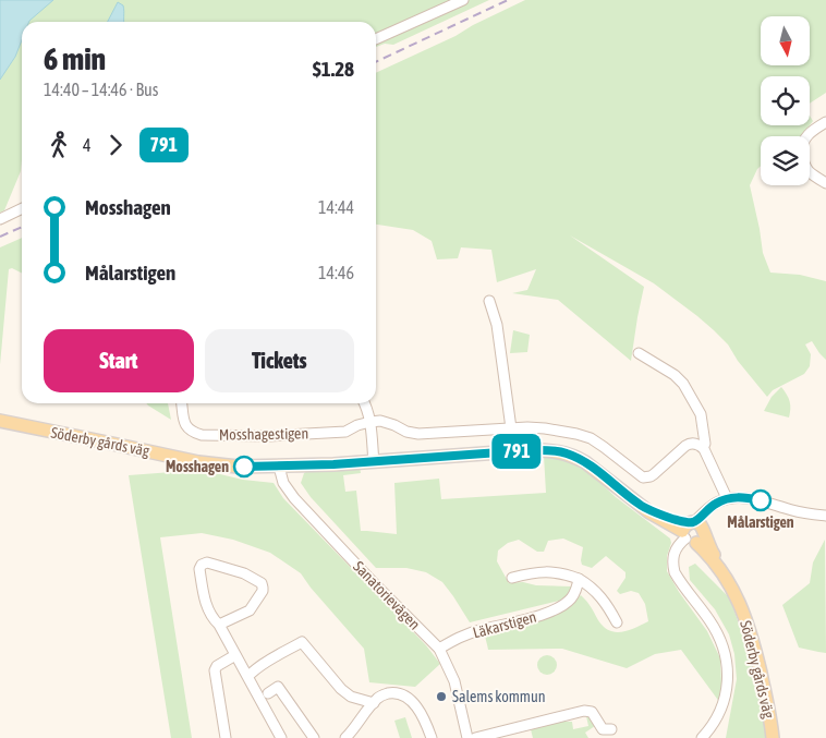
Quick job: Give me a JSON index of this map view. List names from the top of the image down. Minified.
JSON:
{"streets":{"main road":["Söderby gårds väg"],"street":["Mosshagestigen","Sanatorievägen","Läkarstigen"]},"crossings":[["Söderby gårds väg","Sanatorievägen"],["Sanatorievägen","Läkarstigen"]],"places":["Mosshagen","Målarstigen","Salems kommun"],"lines":["bus line 791"],"north":"bottom","page":{"on_map":"791","heading":["6 min","14:40 – 14:46 · Bus","$1.28"],"legs":["4","791"],"list":[{"name":"Mosshagen","value":"14:44"},{"name":"Målarstigen","value":"14:46"}],"buttons":["Start","Tickets"]}}
